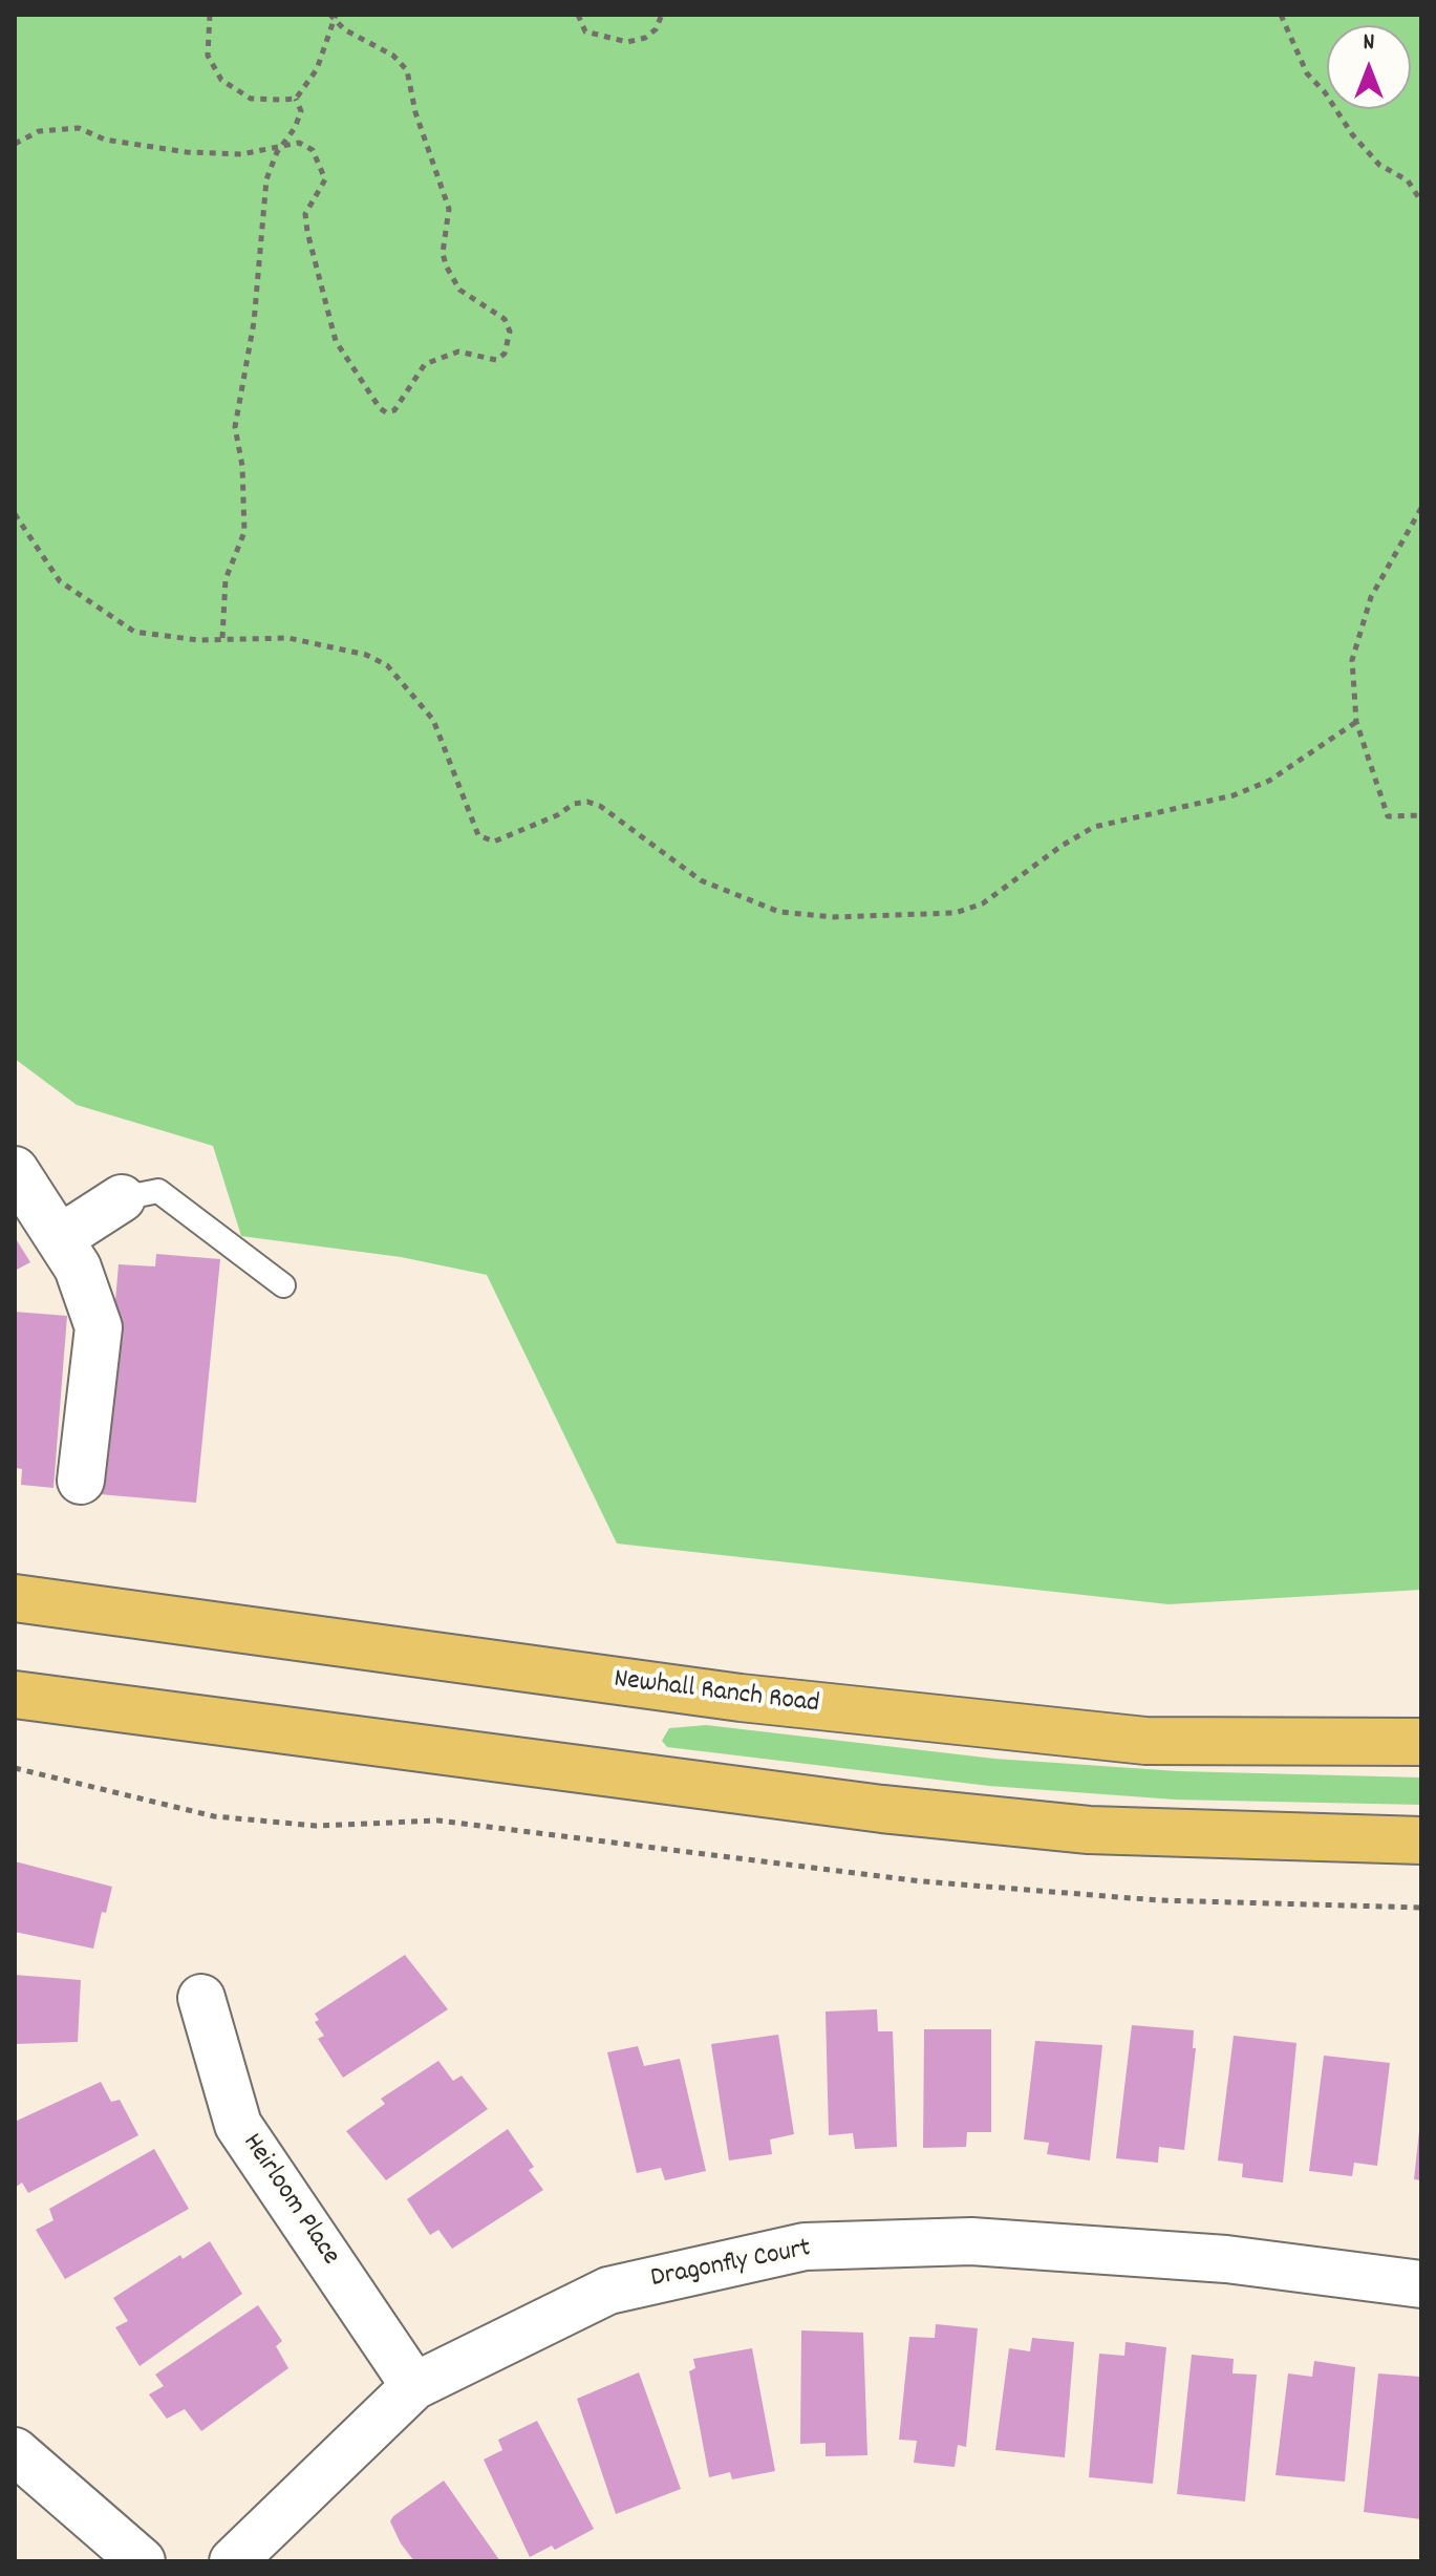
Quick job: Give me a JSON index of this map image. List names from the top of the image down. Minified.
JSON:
{"streets":{"main road":["Newhall Ranch Road"],"street":["Heirloom Place","Dragonfly Court"]},"crossings":[["Heirloom Place","Dragonfly Court"]],"north":"top"}
